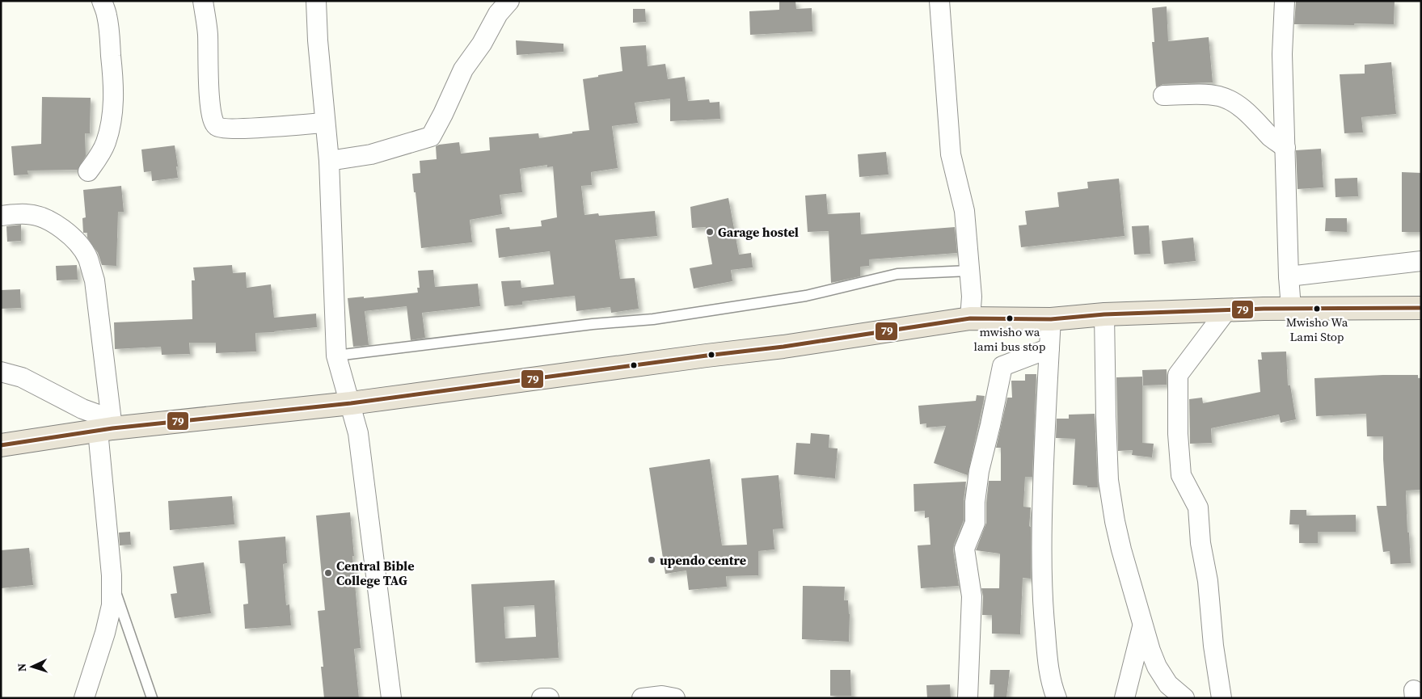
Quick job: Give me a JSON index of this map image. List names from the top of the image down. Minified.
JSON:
{"places":["Garage hostel","Mwisho Wa Lami Stop","mwisho wa lami bus stop","upendo centre","Central Bible College TAG"],"lines":["transit line 79"],"north":"left"}
